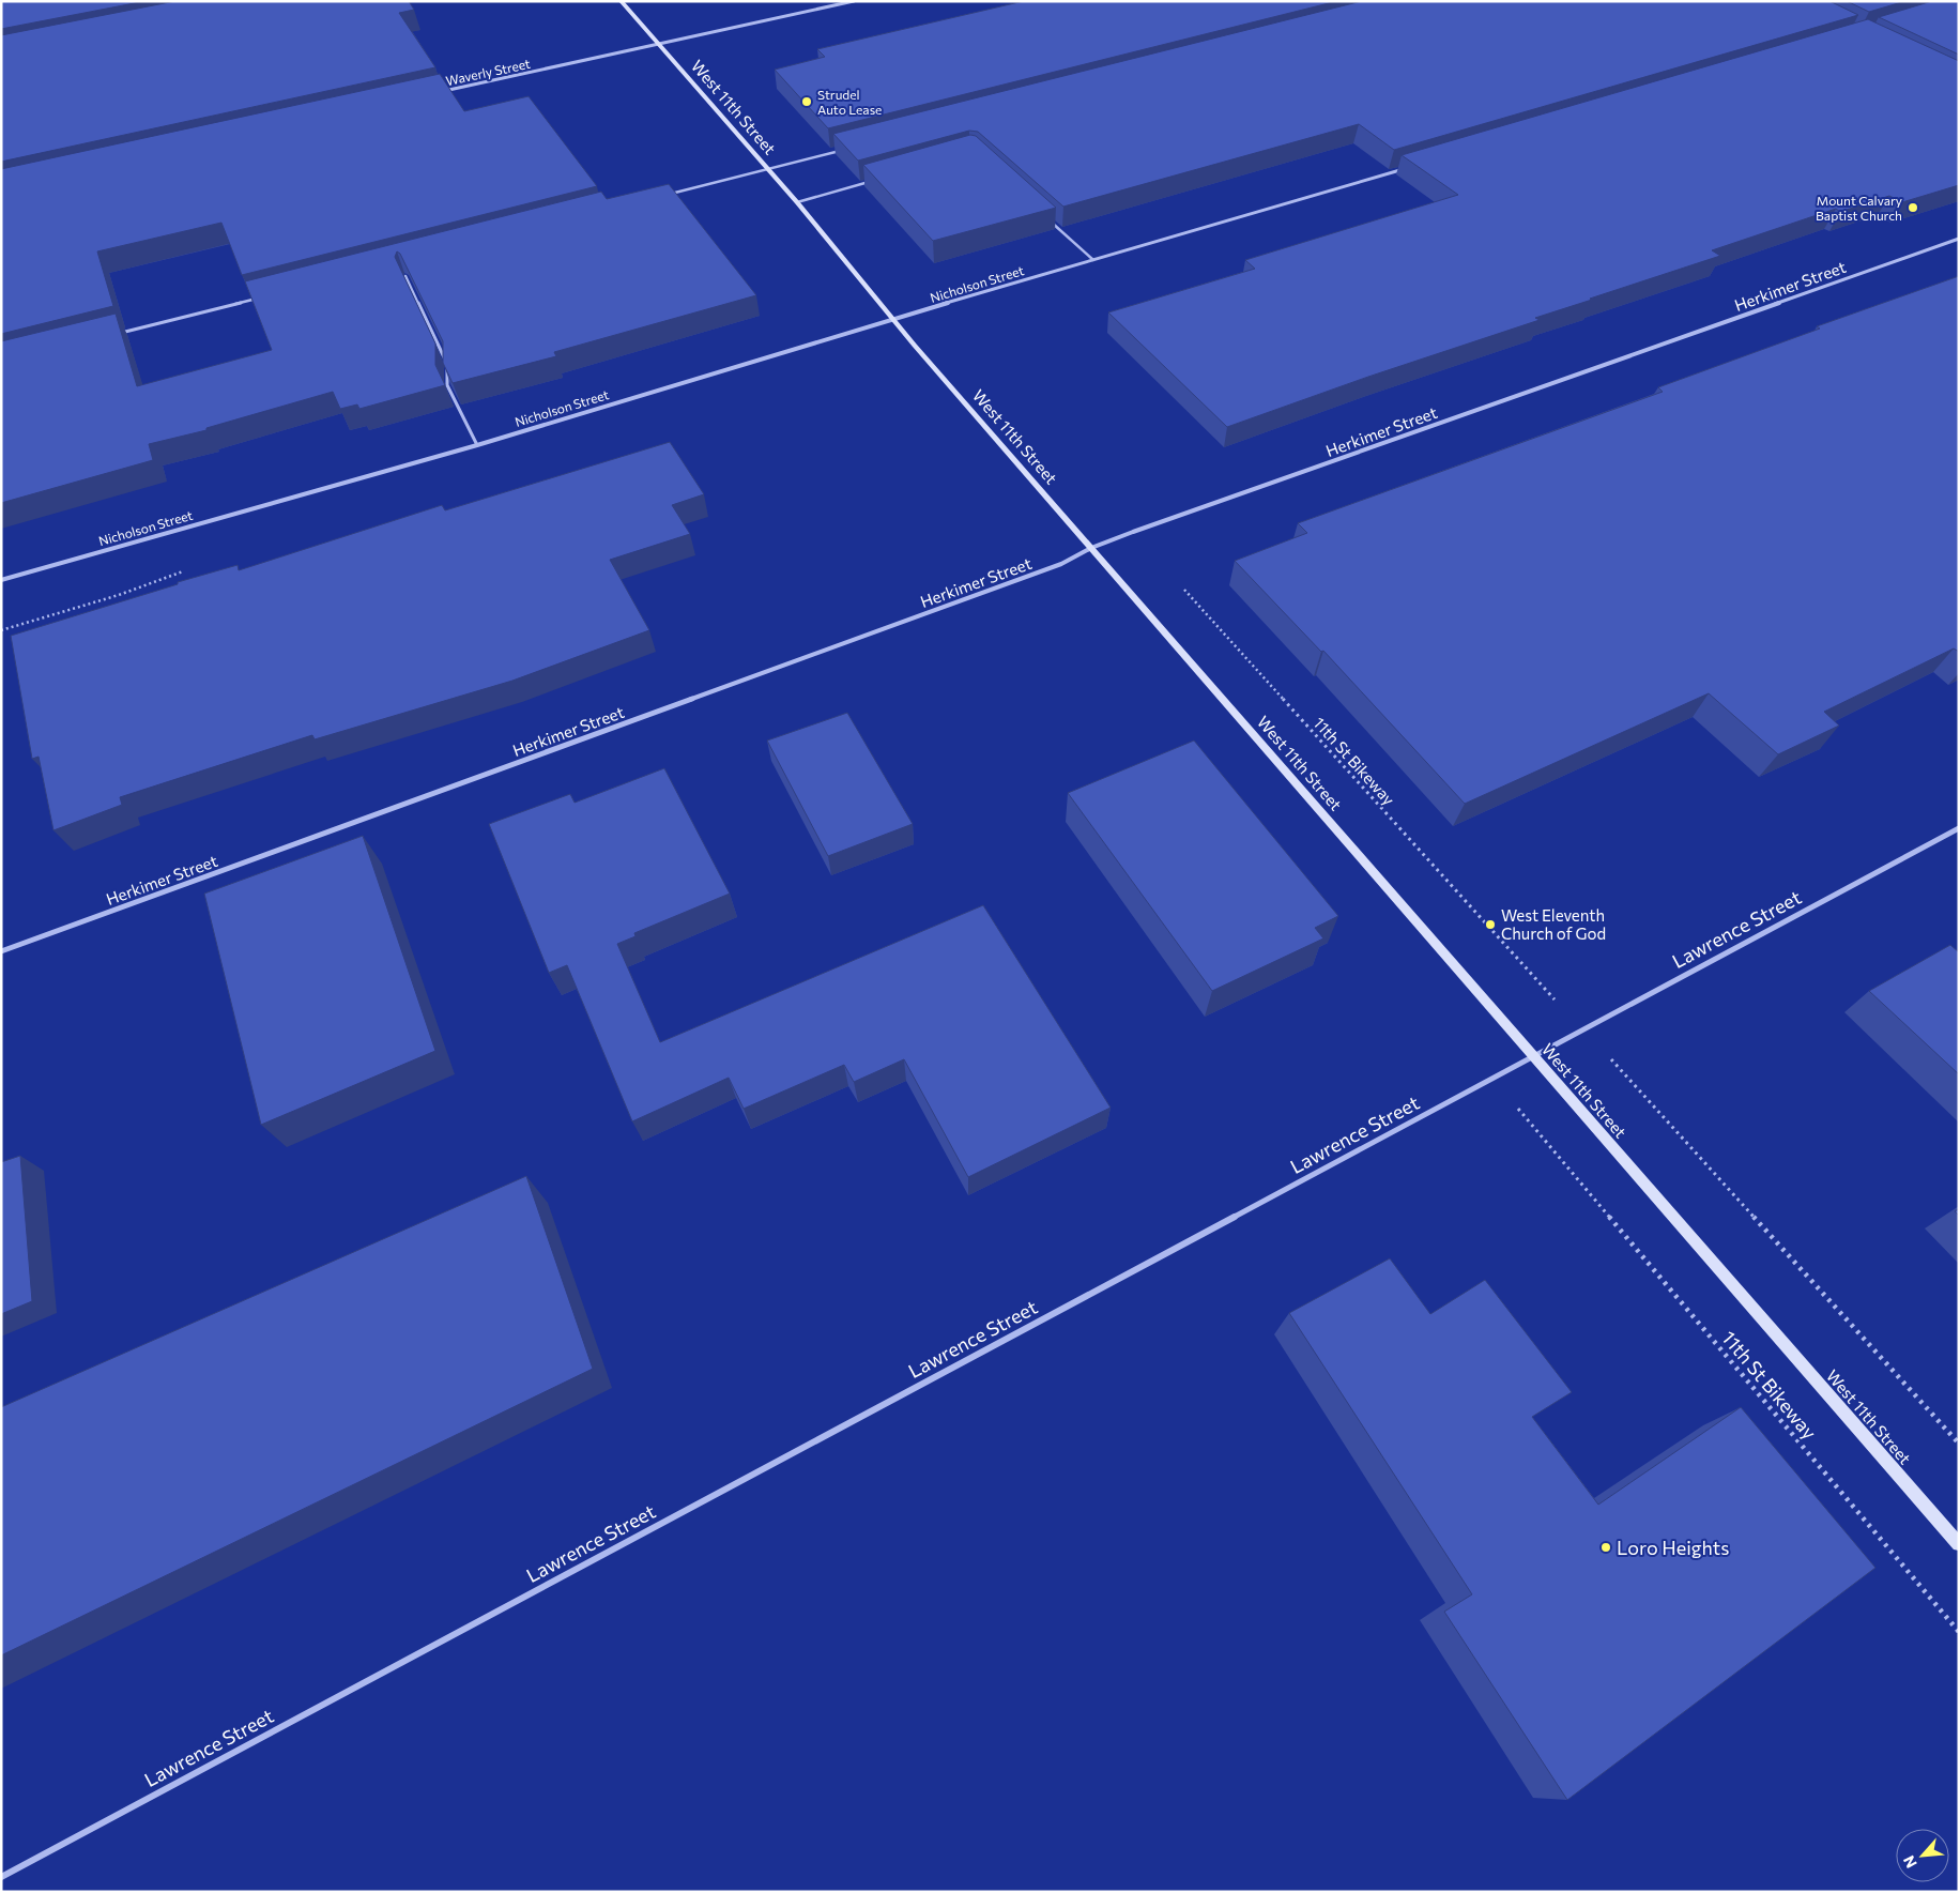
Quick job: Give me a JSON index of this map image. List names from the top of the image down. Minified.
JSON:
{"streets":{"main road":["West 11th Street"],"street":["Waverly Street","Nicholson Street","Herkimer Street","Lawrence Street"],"path":["11th St Bikeway"]},"crossings":[["Waverly Street","West 11th Street"],["West 11th Street","Nicholson Street"],["West 11th Street","Herkimer Street"],["West 11th Street","Lawrence Street"]],"places":["Strudel Auto Lease","Mount Calvary Baptist Church","West Eleventh Church of God","Loro Heights"],"north":"bottom left"}
